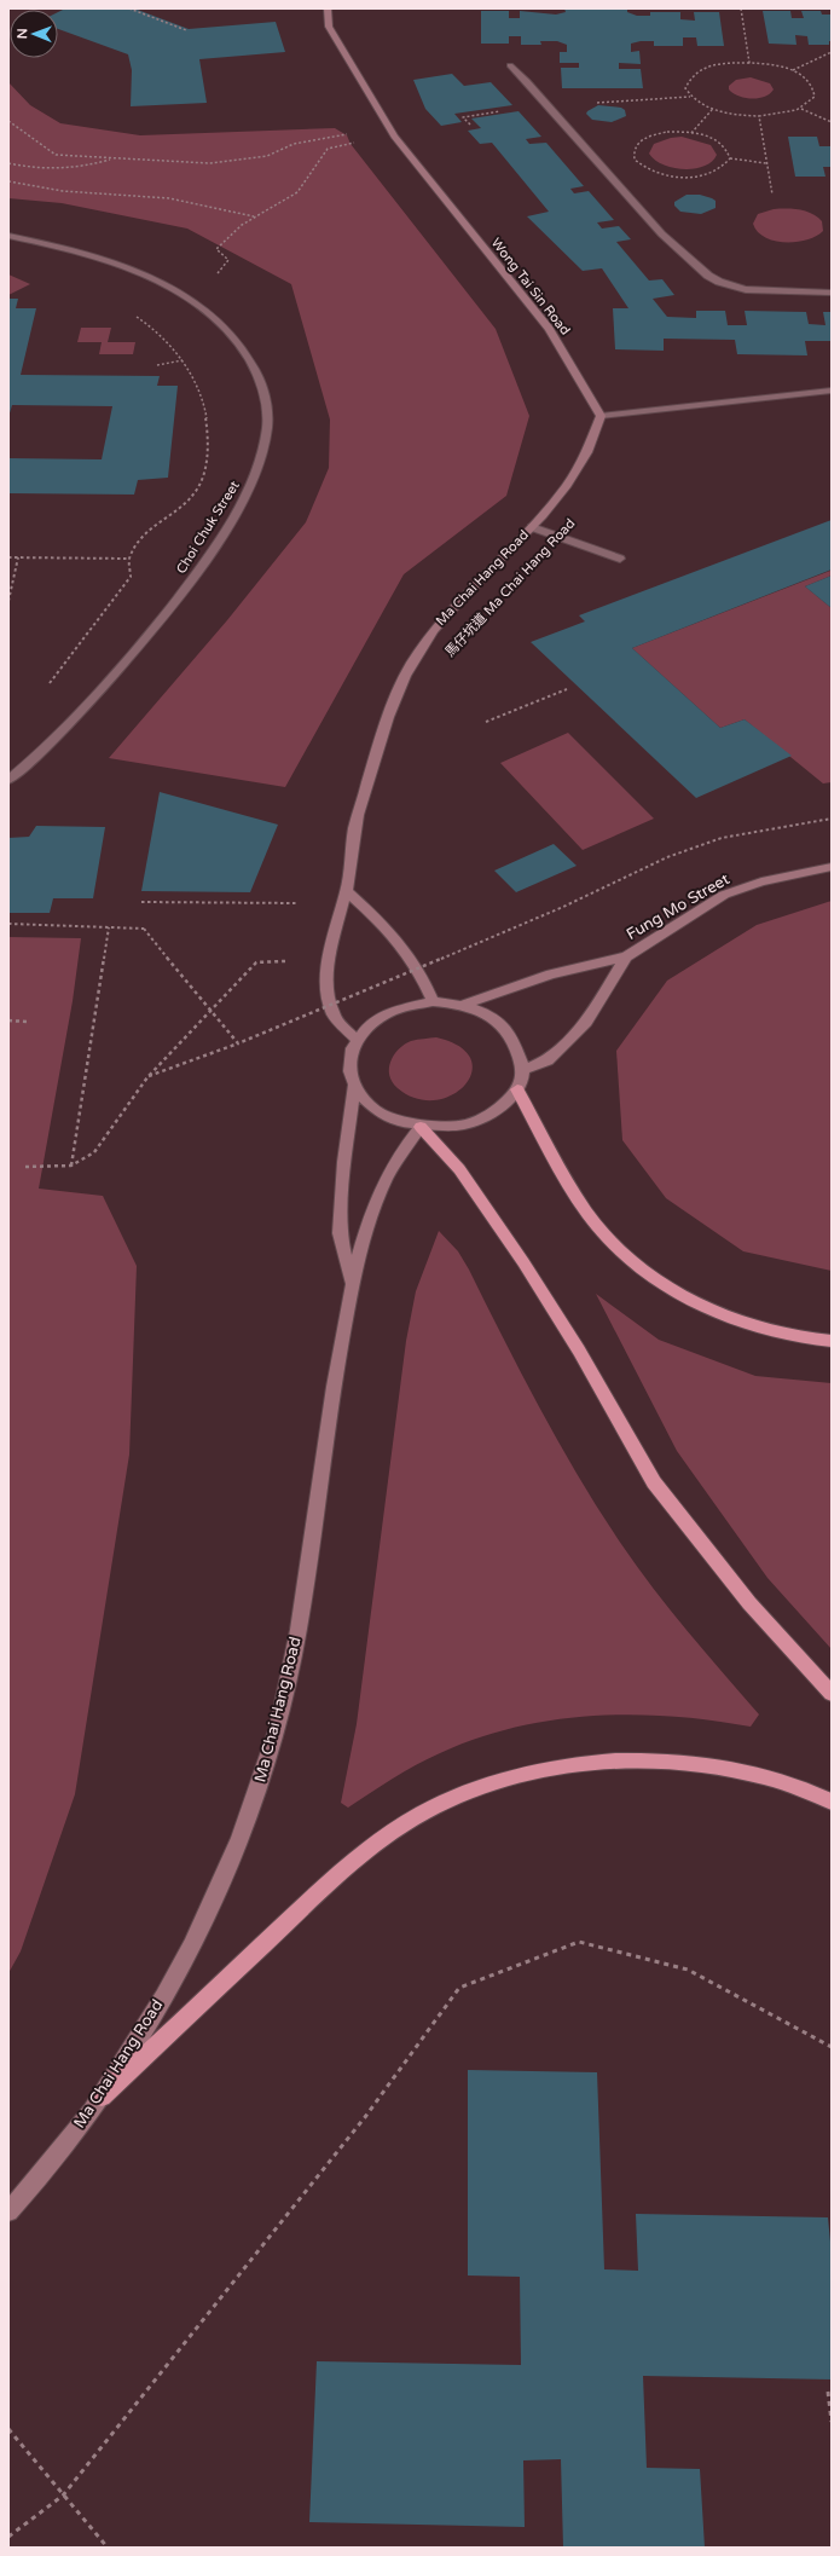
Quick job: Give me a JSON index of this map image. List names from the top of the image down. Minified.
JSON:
{"streets":{"main road":["Wong Tai Sin Road","Ma Chai Hang Road","Fung Mo Street"],"lane":["Choi Chuk Street"]},"crossings":[["Wong Tai Sin Road","Ma Chai Hang Road"],["Ma Chai Hang Road","Fung Mo Street"]],"north":"left"}
